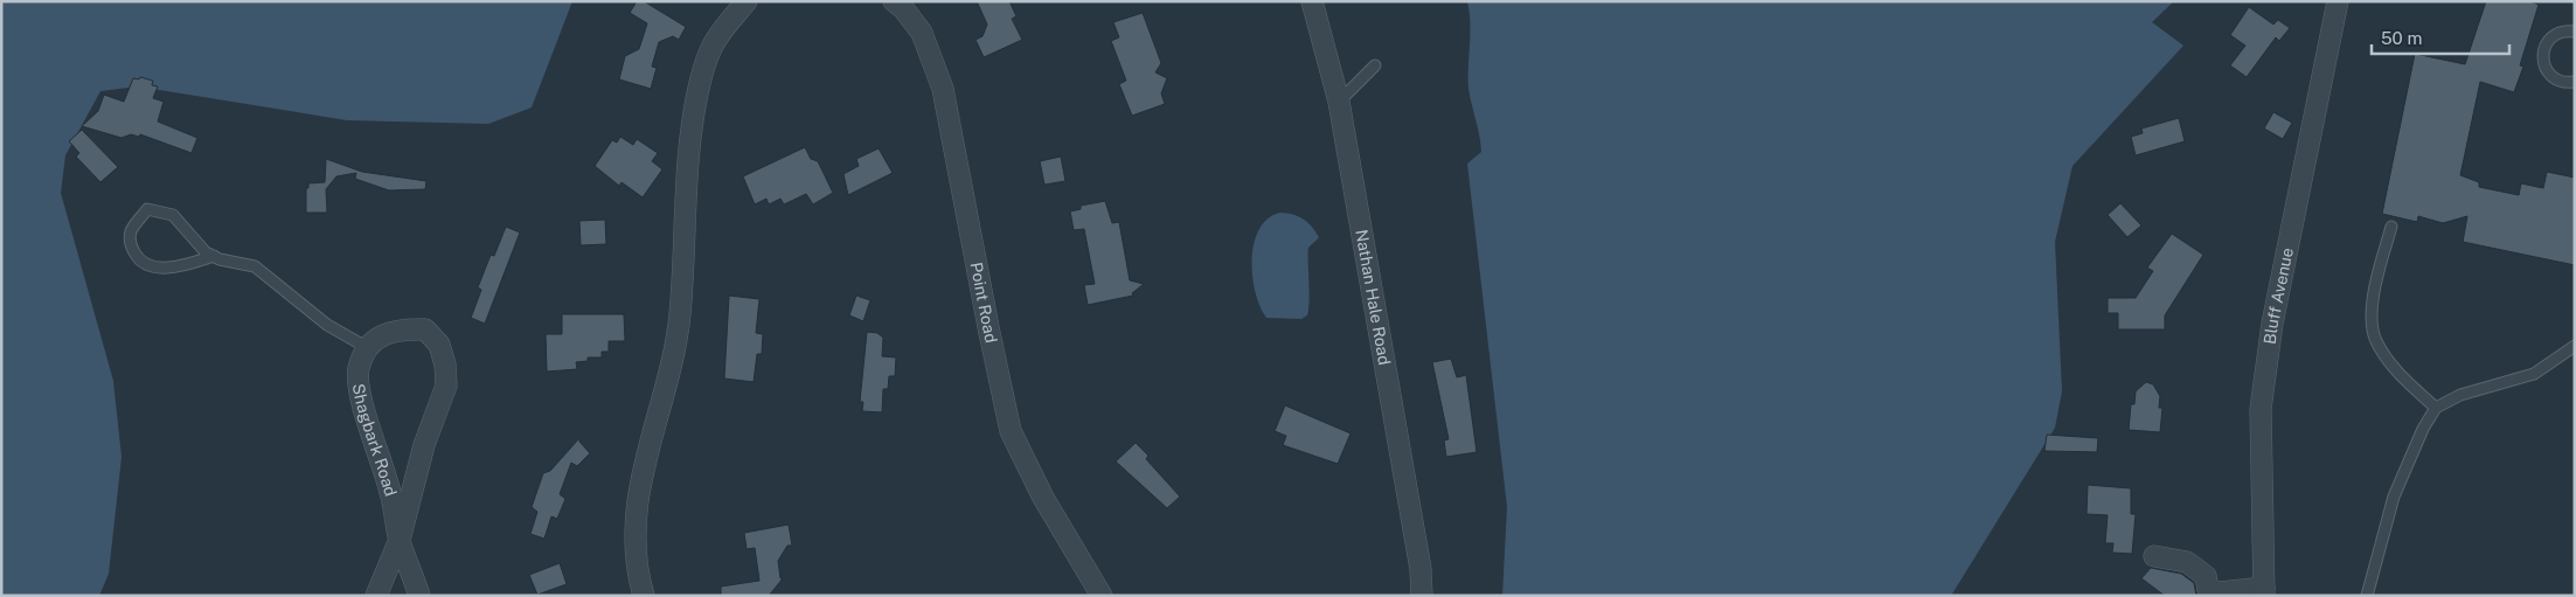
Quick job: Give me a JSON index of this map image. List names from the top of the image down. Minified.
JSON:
{"streets":{"street":["Bluff Avenue","Nathan Hale Road","Point Road","Shagbark Road"]},"scale_bar":"50 m"}
